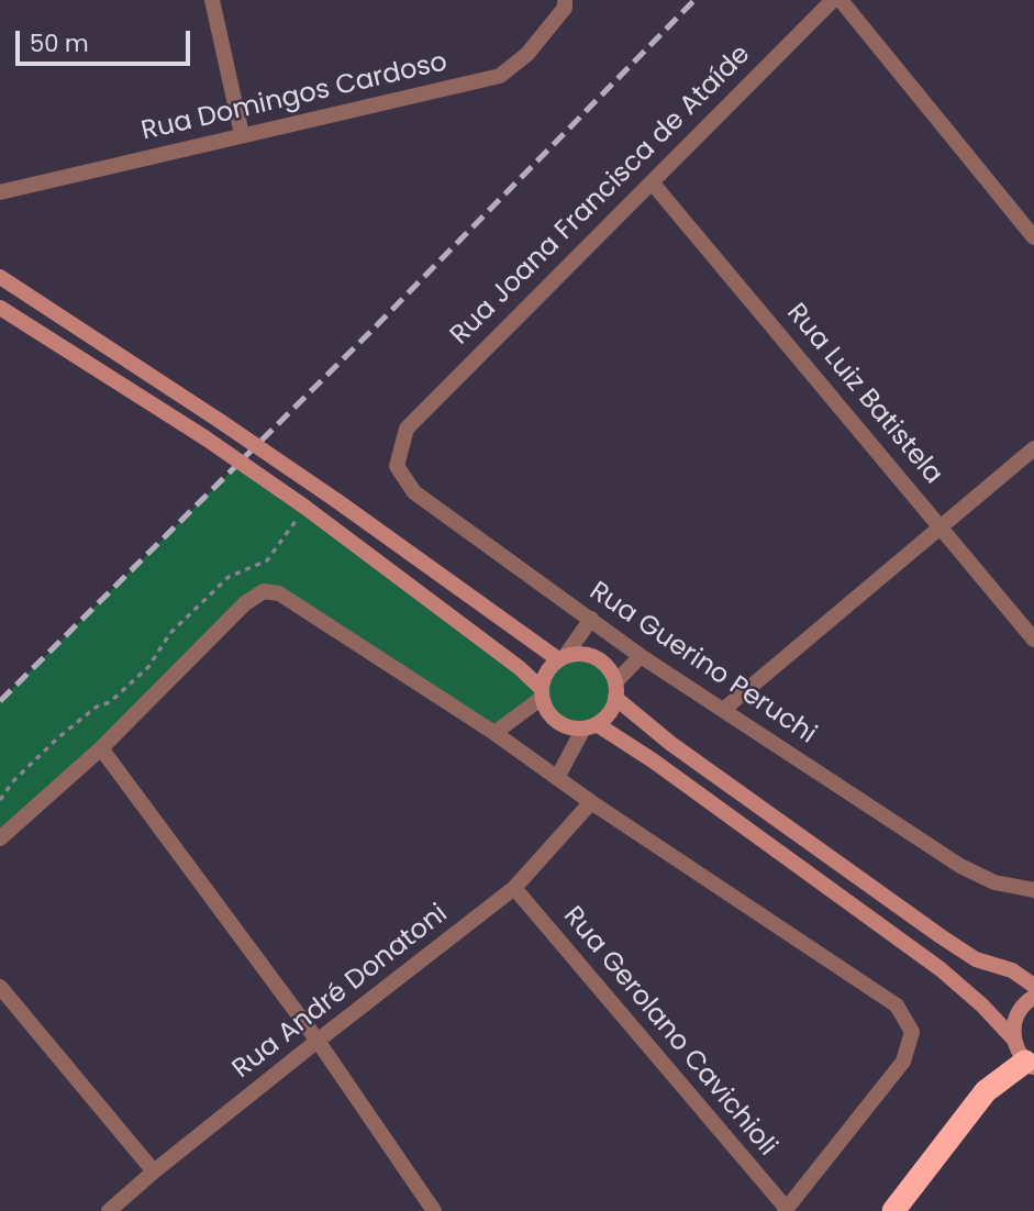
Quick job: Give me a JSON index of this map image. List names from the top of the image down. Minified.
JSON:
{"streets":{"street":["Rua Domingos Cardoso","Rua Joana Francisca de Ataíde","Rua Luiz Batistela","Rua Guerino Peruchi","Rua André Donatoni","Rua Gerolano Cavichioli"]},"crossings":[["Rua Joana Francisca de Ataíde","Rua Luiz Batistela"],["Rua Joana Francisca de Ataíde","Rua Guerino Peruchi"],["Rua André Donatoni","Rua Gerolano Cavichioli"]],"scale_bar":"50 m"}
